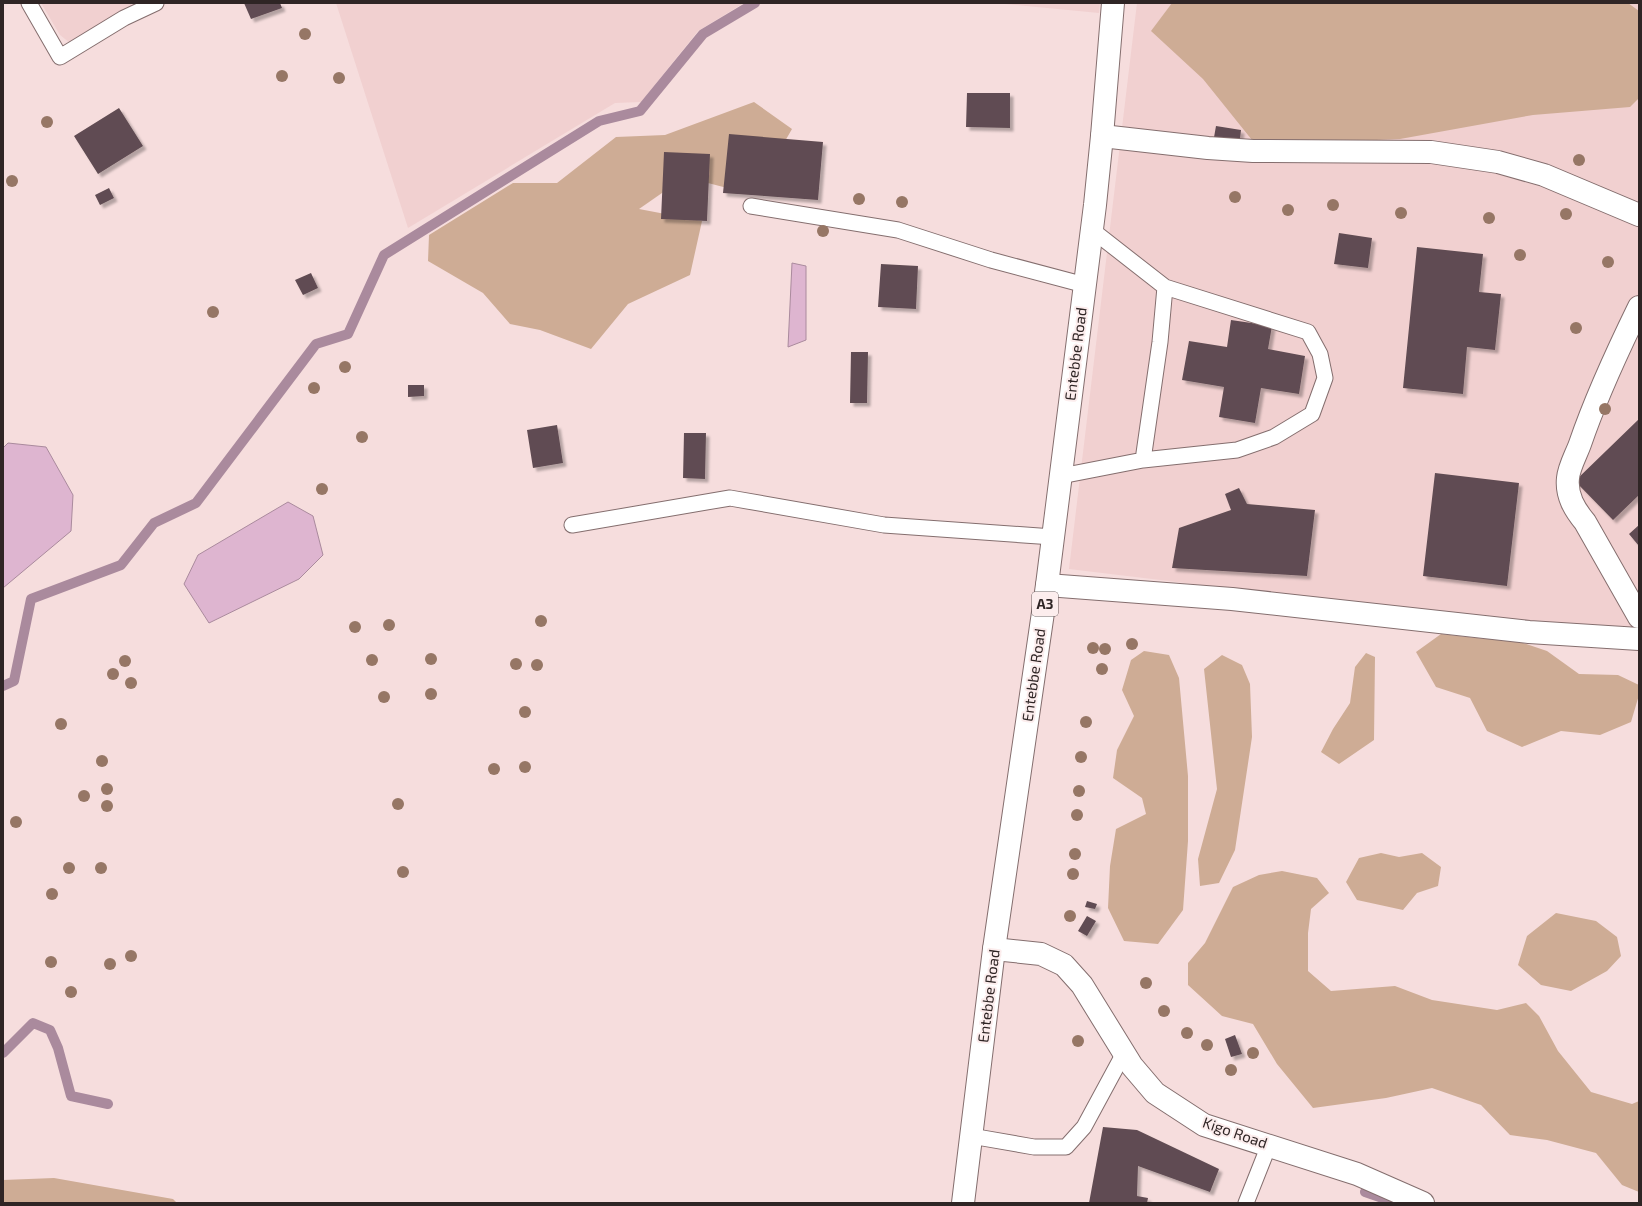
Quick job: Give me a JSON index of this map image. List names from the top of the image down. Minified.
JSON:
{"streets":{"street":["Entebbe Road","A3","Kigo Road"]},"crossings":[["Entebbe Road","Kigo Road"]]}
